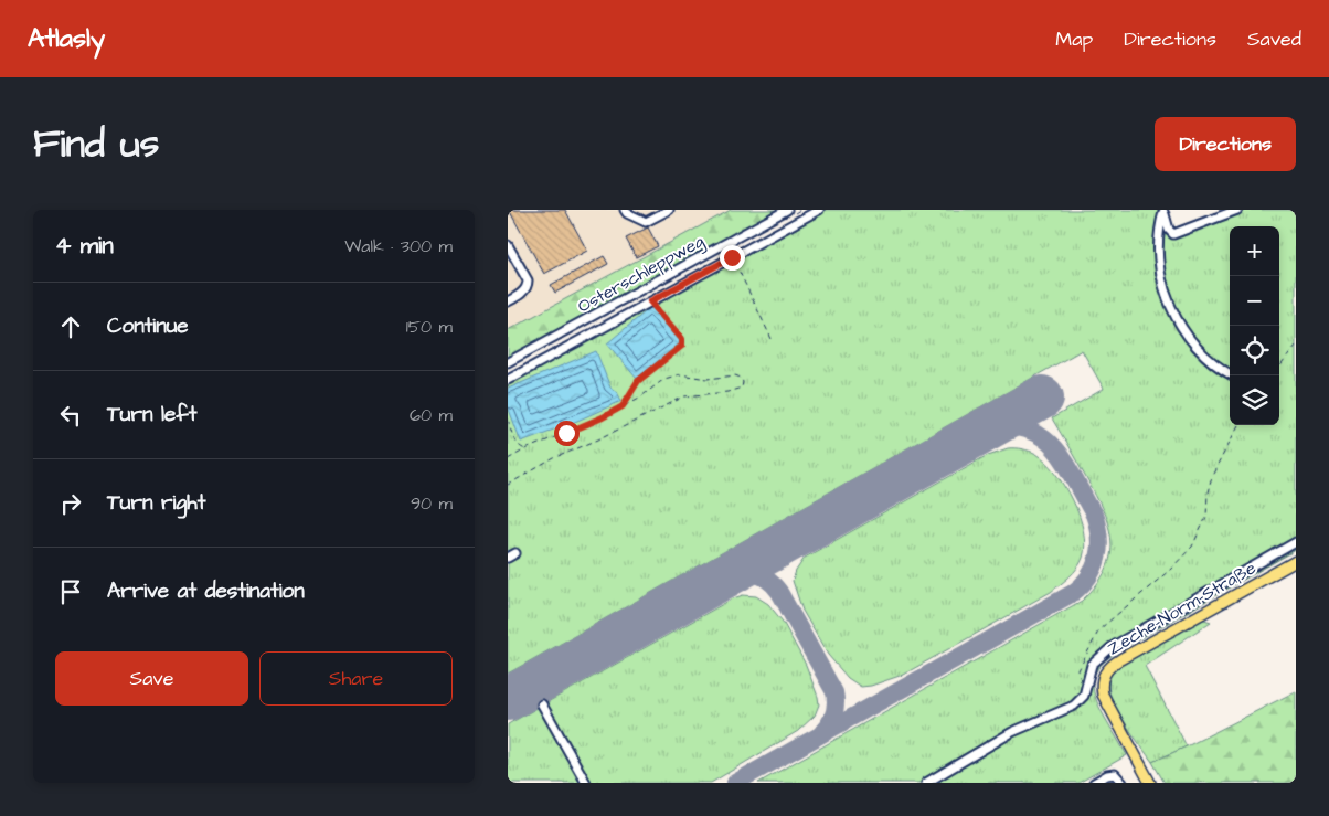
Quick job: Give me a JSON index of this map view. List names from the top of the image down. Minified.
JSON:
{"streets":{"main road":["Zeche-Norm-Straße"],"street":["Osterschleppweg"]},"page":{"header":"Atlasly","nav":["Map","Directions","Saved"],"title":"Find us","buttons":["Directions",["Save","Share"]],"heading":["4 min","Walk · 300 m"],"map_buttons":["+","−"],"list":[["Continue","150 m"],["Turn left","60 m"],["Turn right","90 m"],"Arrive at destination"]}}
